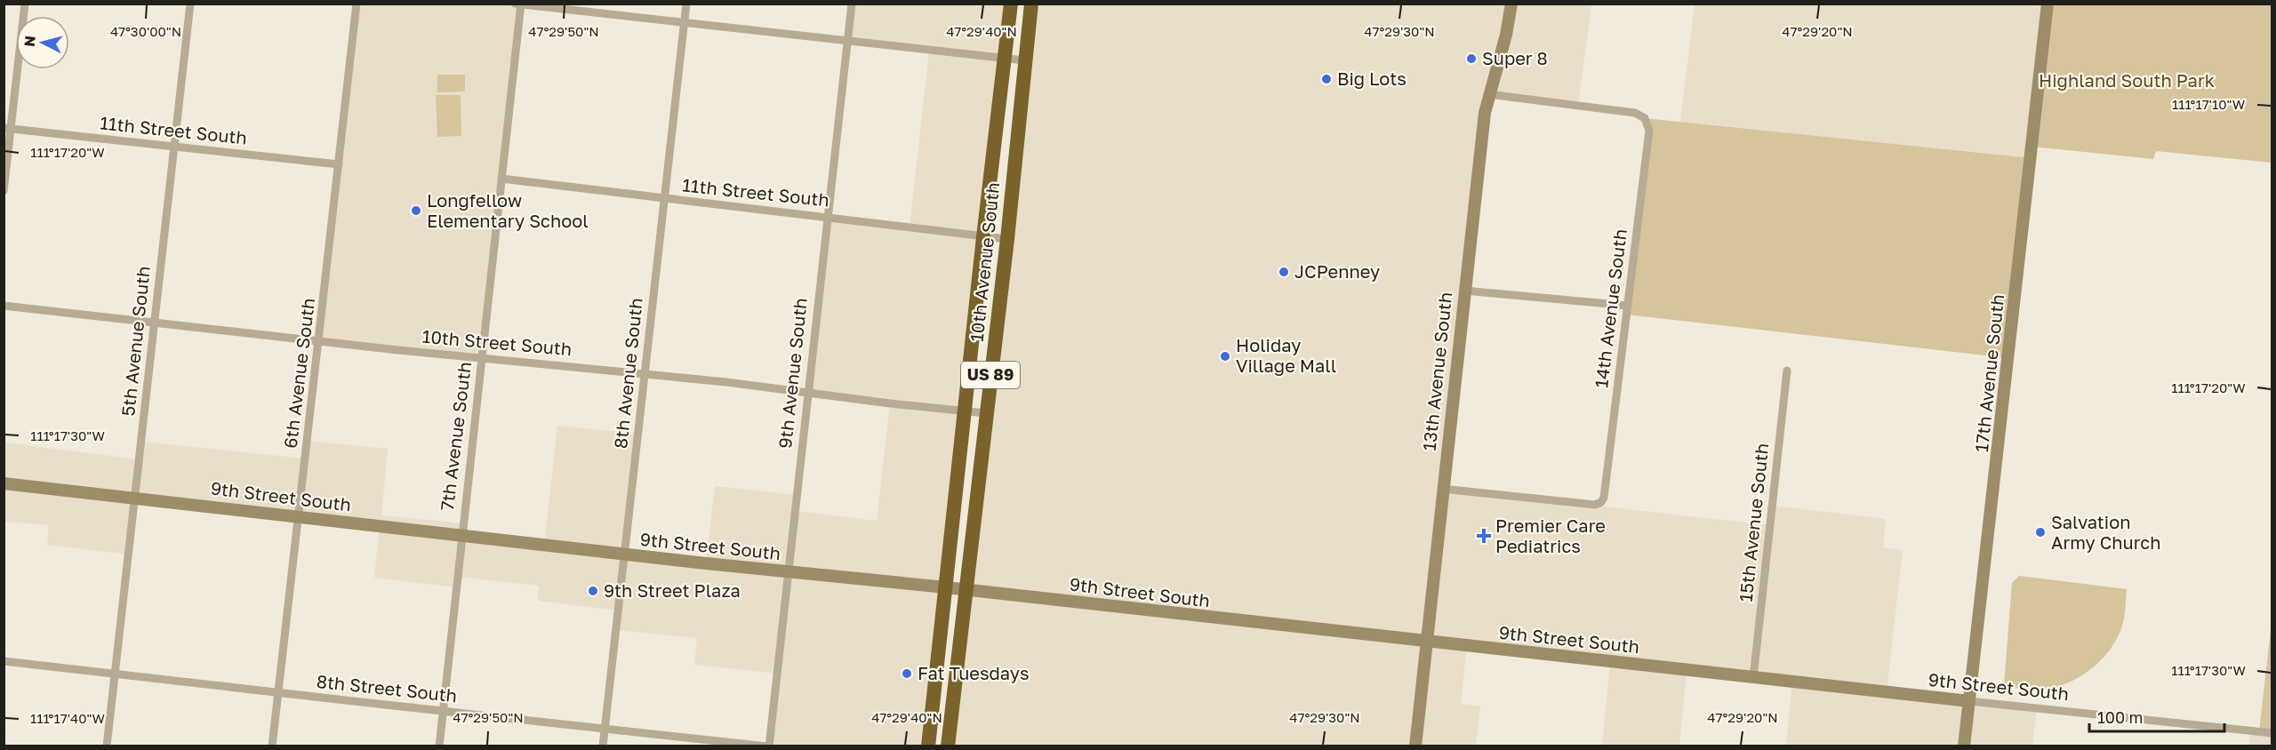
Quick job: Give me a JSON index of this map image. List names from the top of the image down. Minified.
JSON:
{"streets":{"highway":["10th Avenue South","US 89"],"street":["11th Street South","14th Avenue South","5th Avenue South","10th Street South","13th Avenue South","6th Avenue South","8th Avenue South","9th Avenue South","17th Avenue South","7th Avenue South","9th Street South","15th Avenue South","8th Street South"]},"crossings":[["11th Street South","10th Avenue South"],["11th Street South","5th Avenue South"],["11th Street South","6th Avenue South"],["11th Street South","8th Avenue South"],["11th Street South","9th Avenue South"],["11th Street South","7th Avenue South"],["10th Avenue South","10th Street South"],["10th Avenue South","9th Street South"],["14th Avenue South","13th Avenue South"],["5th Avenue South","10th Street South"],["5th Avenue South","9th Street South"],["5th Avenue South","8th Street South"],["10th Street South","6th Avenue South"],["10th Street South","8th Avenue South"],["10th Street South","9th Avenue South"],["10th Street South","7th Avenue South"],["13th Avenue South","9th Street South"],["6th Avenue South","9th Street South"],["6th Avenue South","8th Street South"],["8th Avenue South","9th Street South"],["8th Avenue South","8th Street South"],["9th Avenue South","9th Street South"],["9th Avenue South","8th Street South"],["17th Avenue South","9th Street South"],["7th Avenue South","9th Street South"],["7th Avenue South","8th Street South"],["9th Street South","15th Avenue South"]],"parks":["Highland South Park"],"places":{"other":["Super 8","Big Lots","Longfellow Elementary School","JCPenney","Holiday Village Mall","Salvation Army Church","9th Street Plaza","Fat Tuesdays"],"health":["Premier Care Pediatrics"]},"scale_bar":"100 m","north":"left","coordinates":["47°30'00\"N","47°29'50\"N","47°29'40\"N","47°29'30\"N","47°29'20\"N","111°17'10\"W","111°17'20\"W","111°17'30\"W","111°17'40\"W"]}
